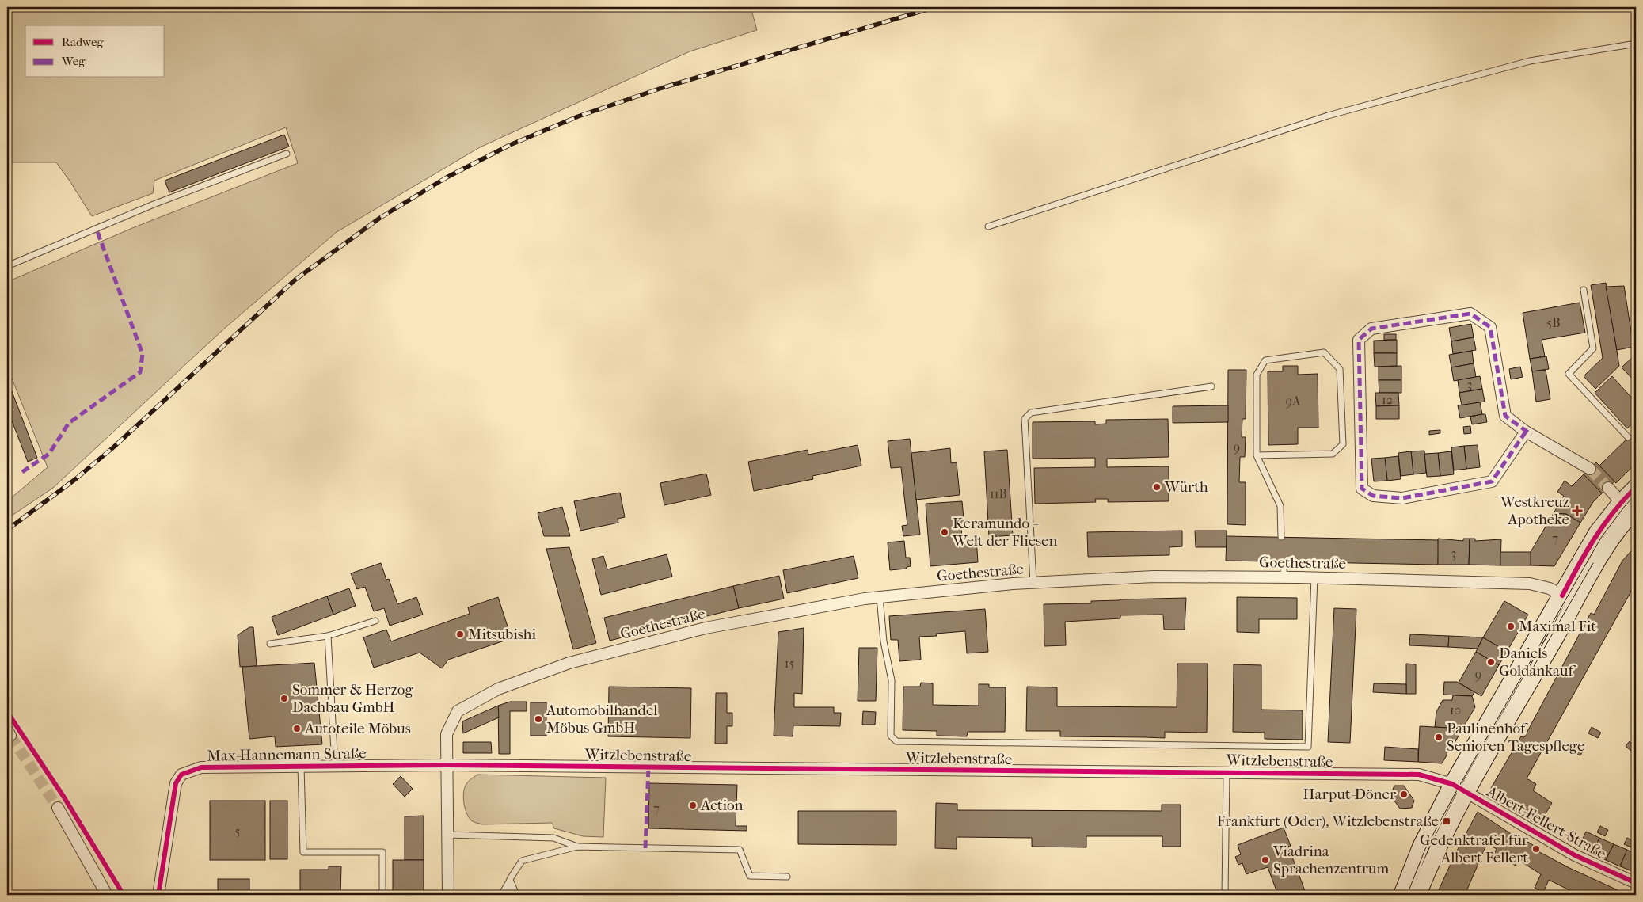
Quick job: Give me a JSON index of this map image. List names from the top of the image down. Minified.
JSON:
{"streets":{"street":["Goethestraße","Max-Hannemann-Straße","Witzlebenstraße","Albert-Fellert-Straße"]},"crossings":[["Goethestraße","Max-Hannemann-Straße"],["Goethestraße","Witzlebenstraße"],["Max-Hannemann-Straße","Witzlebenstraße"],["Witzlebenstraße","Albert-Fellert-Straße"]],"places":{"other":["Würth","Keramundo - Welt der Fliesen","Maximal Fit","Mitsubishi","Daniels Goldankauf","Sommer & Herzog Dachbau GmbH","Automobilhandel Möbus GmbH","Autoteile Möbus","Paulinenhof Senioren Tagespflege","Harput-Döner","Action","Gedenktrafel für Albert Fellert","Viadrina Sprachenzentrum"],"health":["Westkreuz Apotheke"],"transit":["Frankfurt (Oder), Witzlebenstraße"]},"house_numbers":["5B","3","12","9A","9","11B","7","3","15","9","10","7","5"],"legend":["Radweg","Weg"]}
